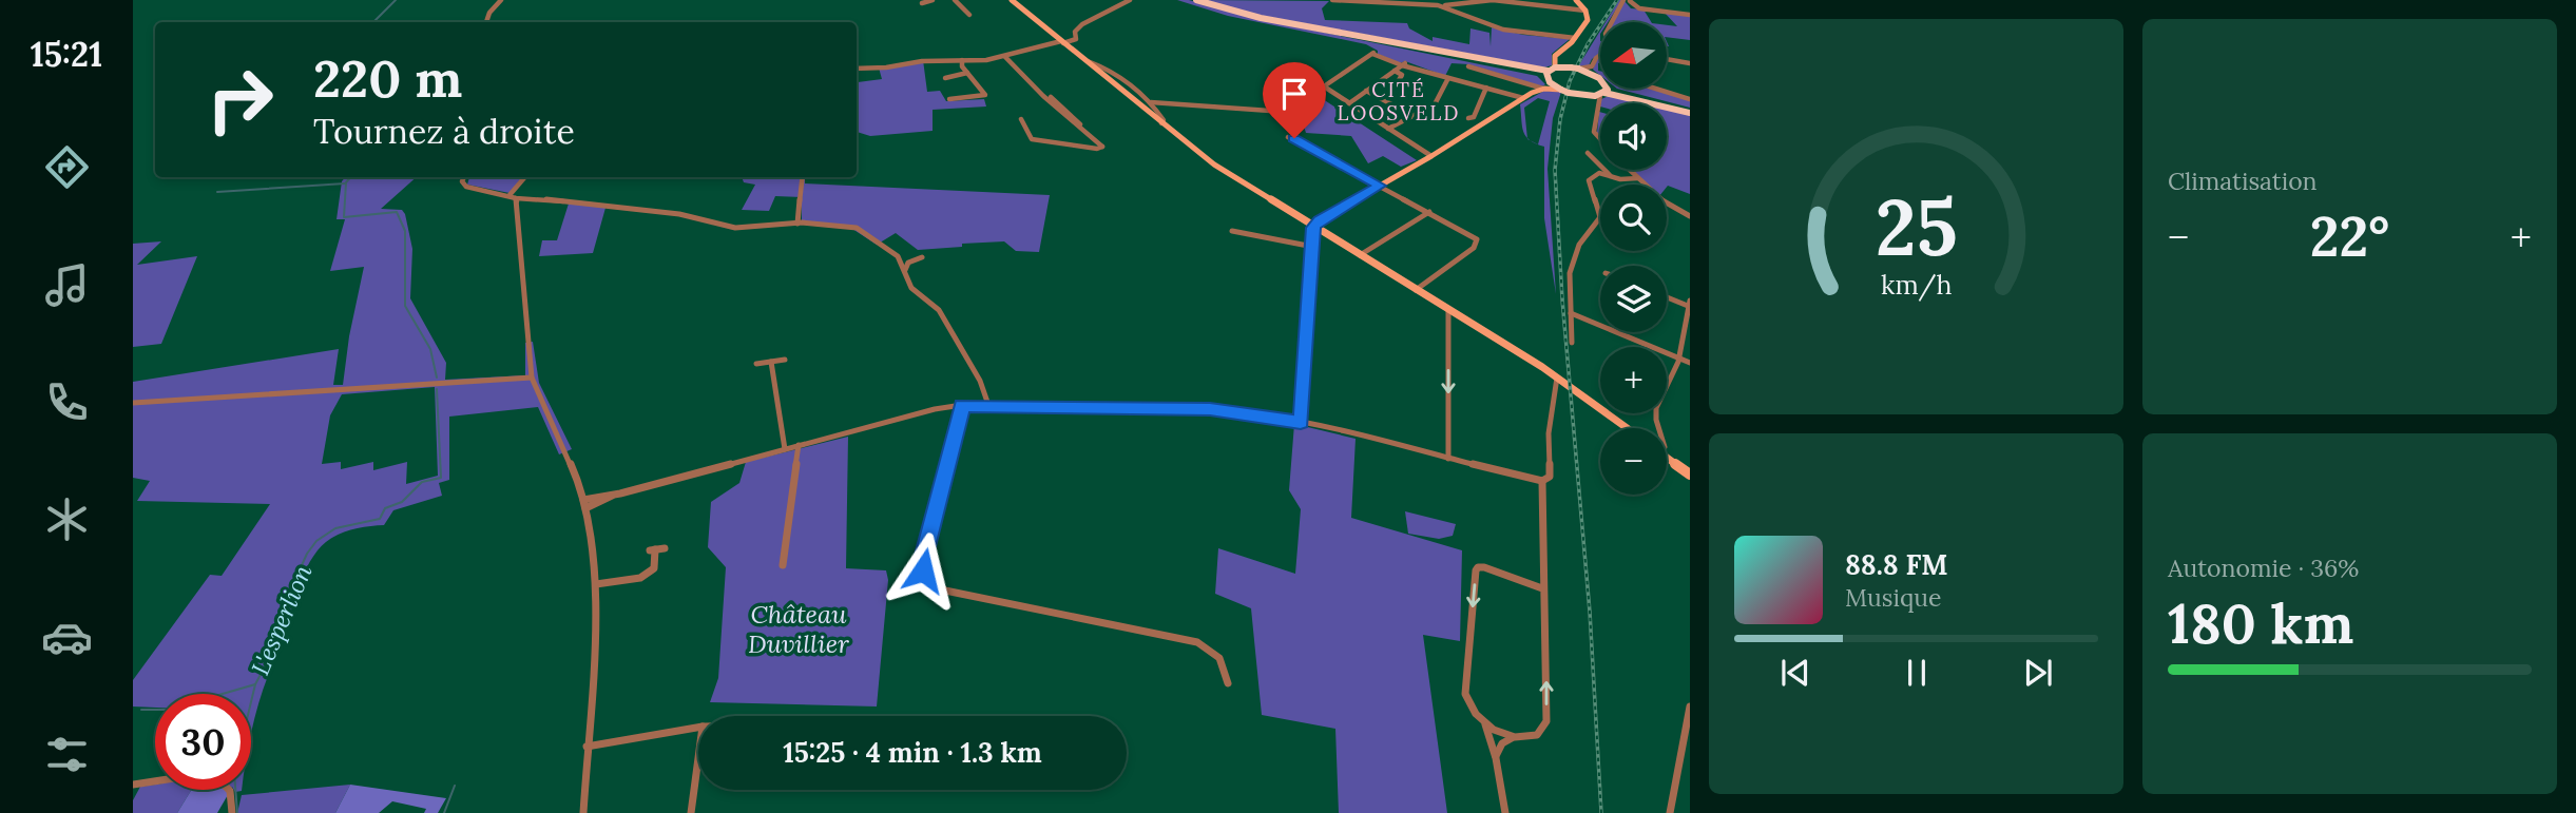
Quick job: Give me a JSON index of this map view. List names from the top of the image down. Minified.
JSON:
{"districts":["CITÉ LOOSVELD"],"water":["L'esperlion"],"parks":["Château Duvillier"],"north":"left","page":{"tabs":"15:21","tile":["Climatisation",["Autonomie · 36%","180 km"]],"map_buttons":["+","−"],"turn":["220 m","Tournez à droite"],"heat":["−","22°","+"],"song":["88.8 FM","Musique"],"limit":"30","trip":"15:25 · 4 min · 1.3 km","gauge":["25","km/h"]}}
